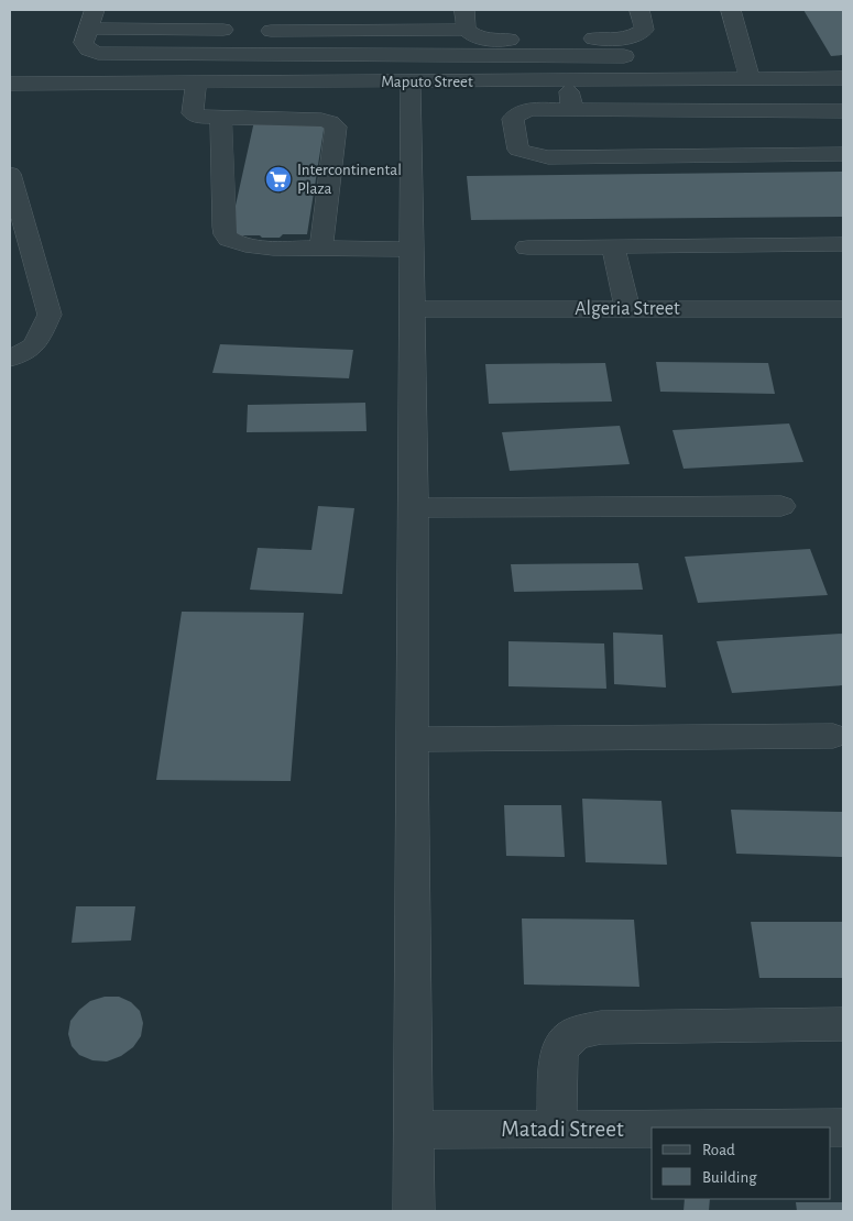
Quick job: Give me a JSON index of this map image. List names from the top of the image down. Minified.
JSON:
{"streets":{"street":["Maputo Street","Algeria Street","Matadi Street"]},"places":{"supermarket":["Intercontinental Plaza"]},"legend":["Road","Building"]}
